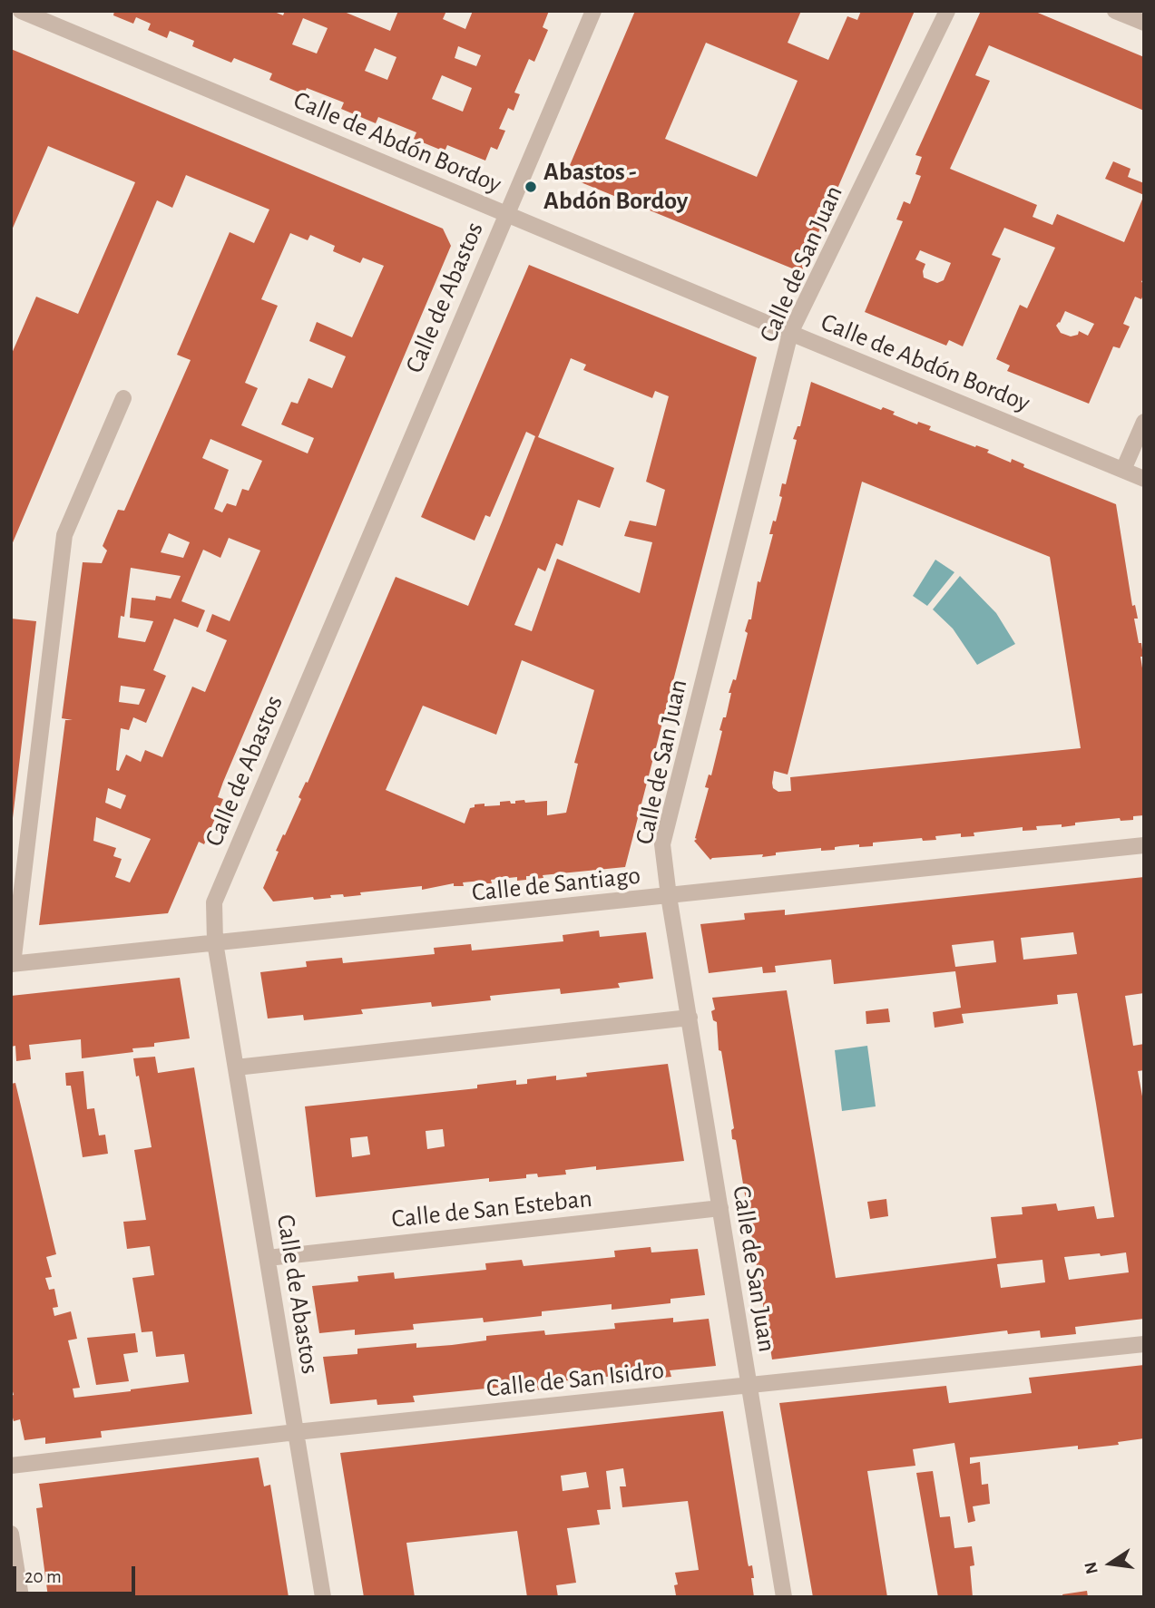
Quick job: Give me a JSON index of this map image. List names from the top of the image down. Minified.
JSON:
{"streets":{"street":["Calle de Abdón Bordoy","Calle de San Juan","Calle de Abastos","Calle de Santiago","Calle de San Esteban","Calle de San Isidro"]},"crossings":[["Calle de Abdón Bordoy","Calle de San Juan"],["Calle de Abdón Bordoy","Calle de Abastos"],["Calle de San Juan","Calle de Santiago"],["Calle de San Juan","Calle de San Esteban"],["Calle de San Juan","Calle de San Isidro"],["Calle de Abastos","Calle de Santiago"],["Calle de Abastos","Calle de San Esteban"],["Calle de Abastos","Calle de San Isidro"]],"places":["Abastos - Abdón Bordoy"],"scale_bar":"20 m","north":"left"}
